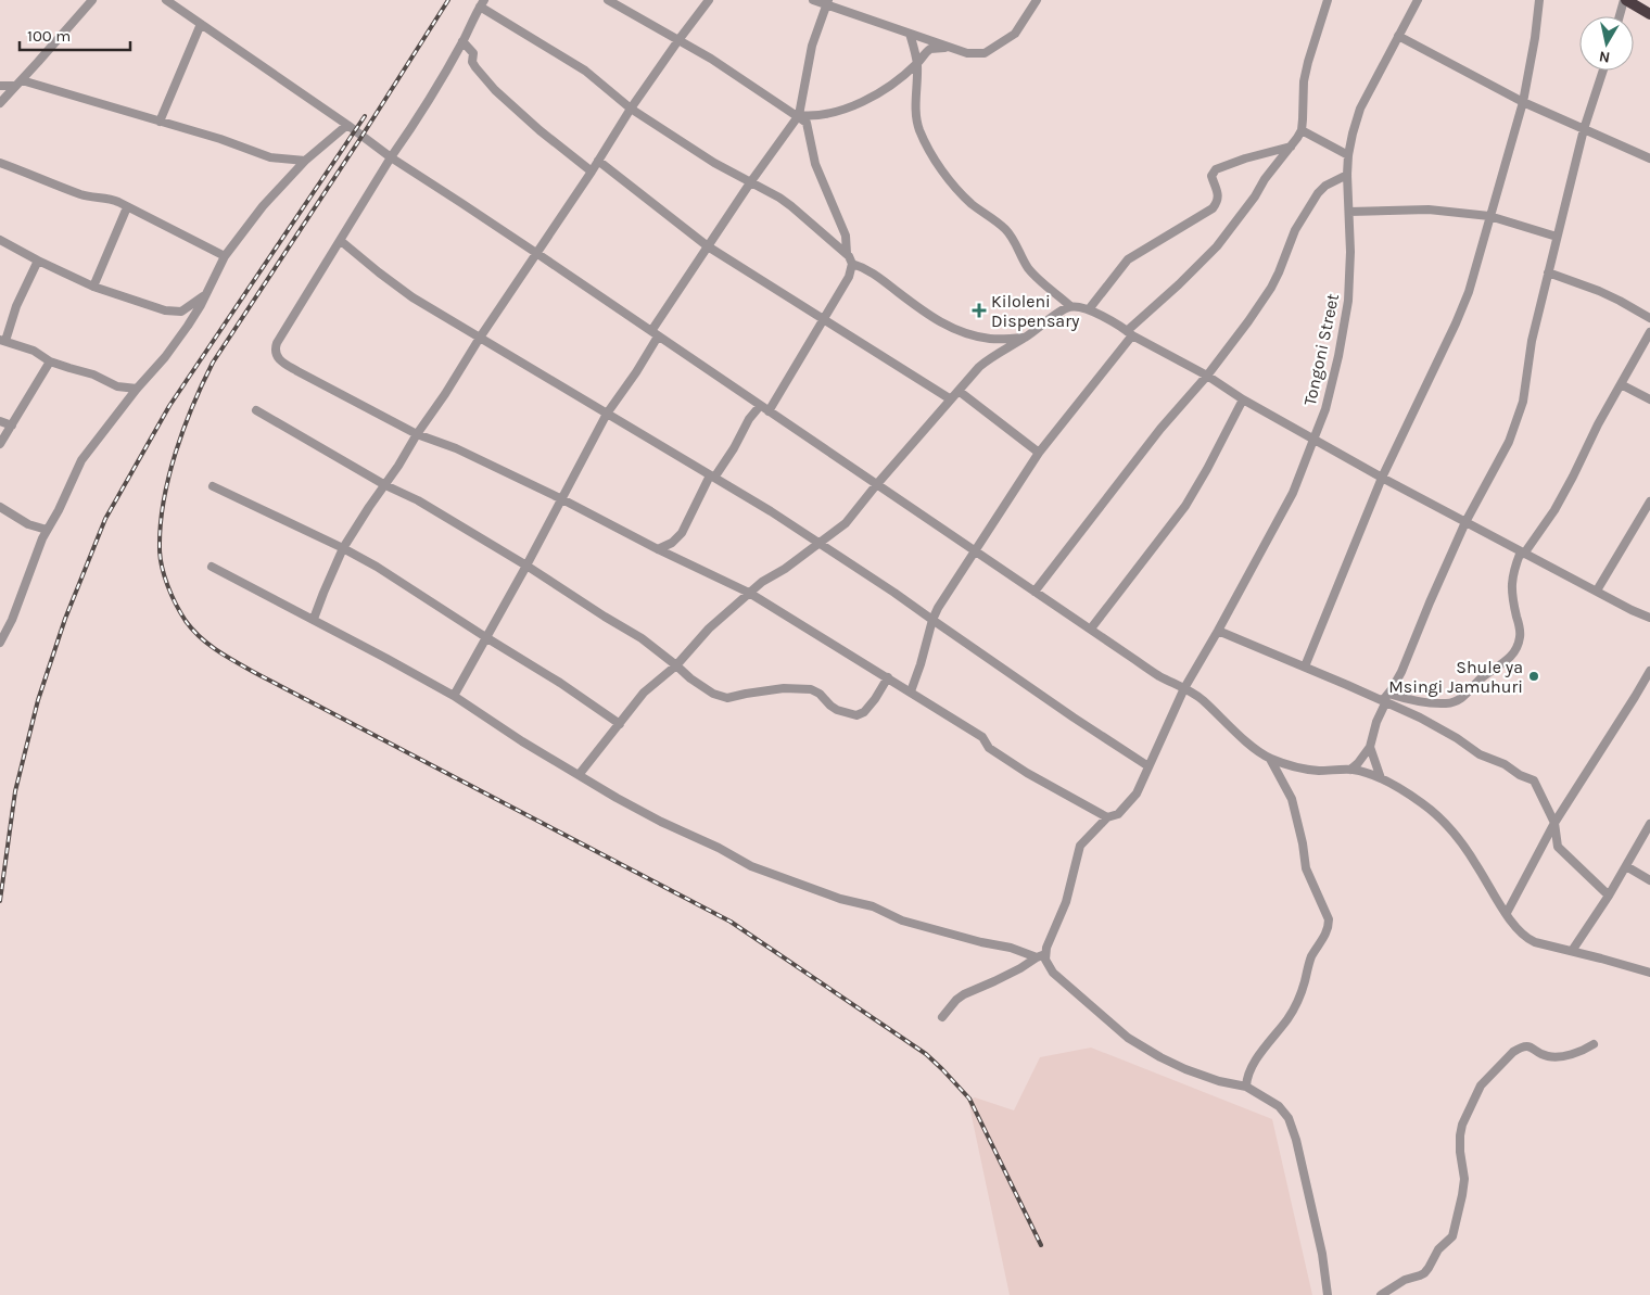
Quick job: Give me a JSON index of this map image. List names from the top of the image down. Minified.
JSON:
{"streets":{"street":["Tongoni Street"]},"places":{"health":["Kiloleni Dispensary"],"other":["Shule ya Msingi Jamuhuri"]},"scale_bar":"100 m","north":"bottom"}
